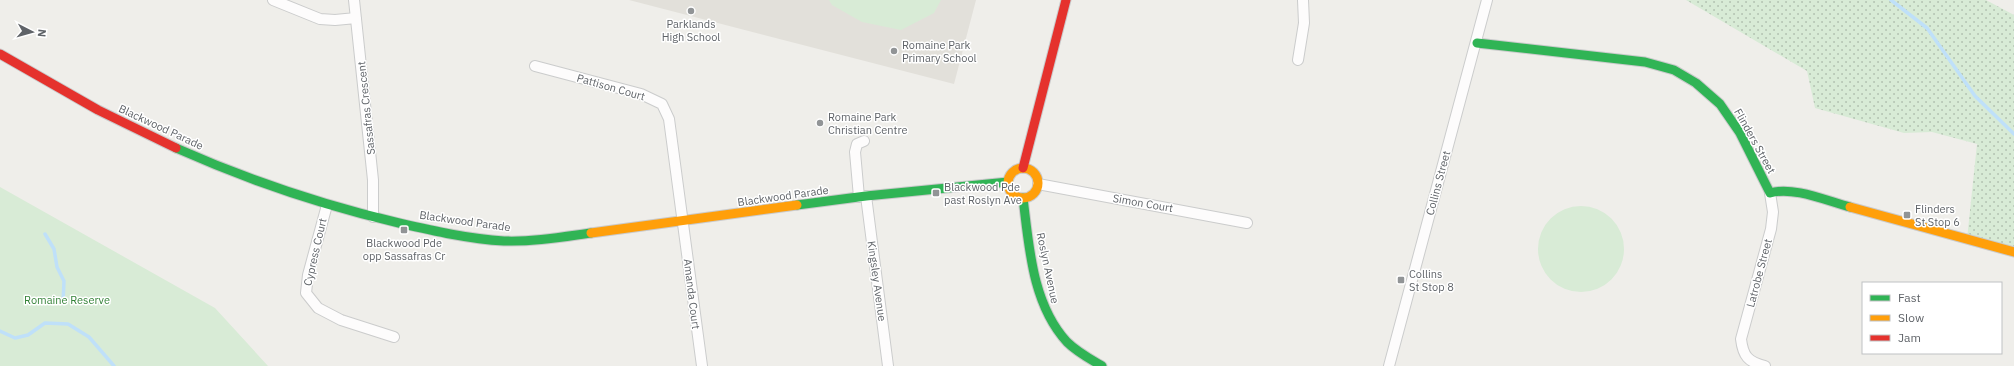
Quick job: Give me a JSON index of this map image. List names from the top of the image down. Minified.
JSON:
{"streets":{"street":["Pattison Court","Sassafras Crescent","Blackwood Parade","Flinders Street","Collins Street","Simon Court","Cypress Court","Roslyn Avenue","Latrobe Street","Kingsley Avenue","Amanda Court"]},"crossings":[["Pattison Court","Blackwood Parade"],["Pattison Court","Amanda Court"],["Sassafras Crescent","Blackwood Parade"],["Blackwood Parade","Simon Court"],["Blackwood Parade","Cypress Court"],["Blackwood Parade","Roslyn Avenue"],["Blackwood Parade","Kingsley Avenue"],["Blackwood Parade","Amanda Court"],["Flinders Street","Collins Street"],["Flinders Street","Latrobe Street"],["Simon Court","Roslyn Avenue"]],"parks":["Romaine Reserve"],"places":{"other":["Parklands High School","Romaine Park Primary School","Romaine Park Christian Centre"],"transit":["Blackwood Pde past Roslyn Ave","Flinders St Stop 6","Blackwood Pde opp Sassafras Cr","Collins St Stop 8"]},"legend":["Fast","Slow","Jam"],"north":"right"}
